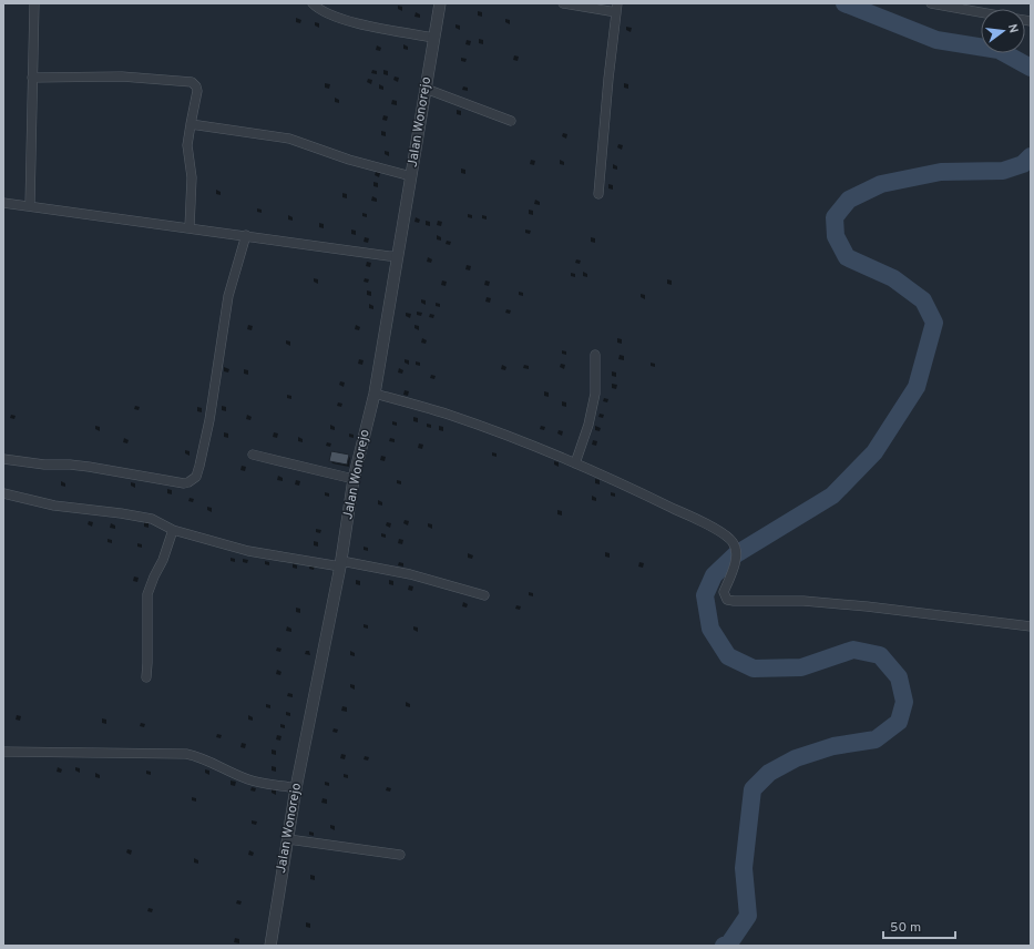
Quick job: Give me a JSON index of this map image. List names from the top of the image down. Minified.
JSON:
{"streets":{"street":["Jalan Wonorejo"]},"scale_bar":"50 m","north":"right"}
